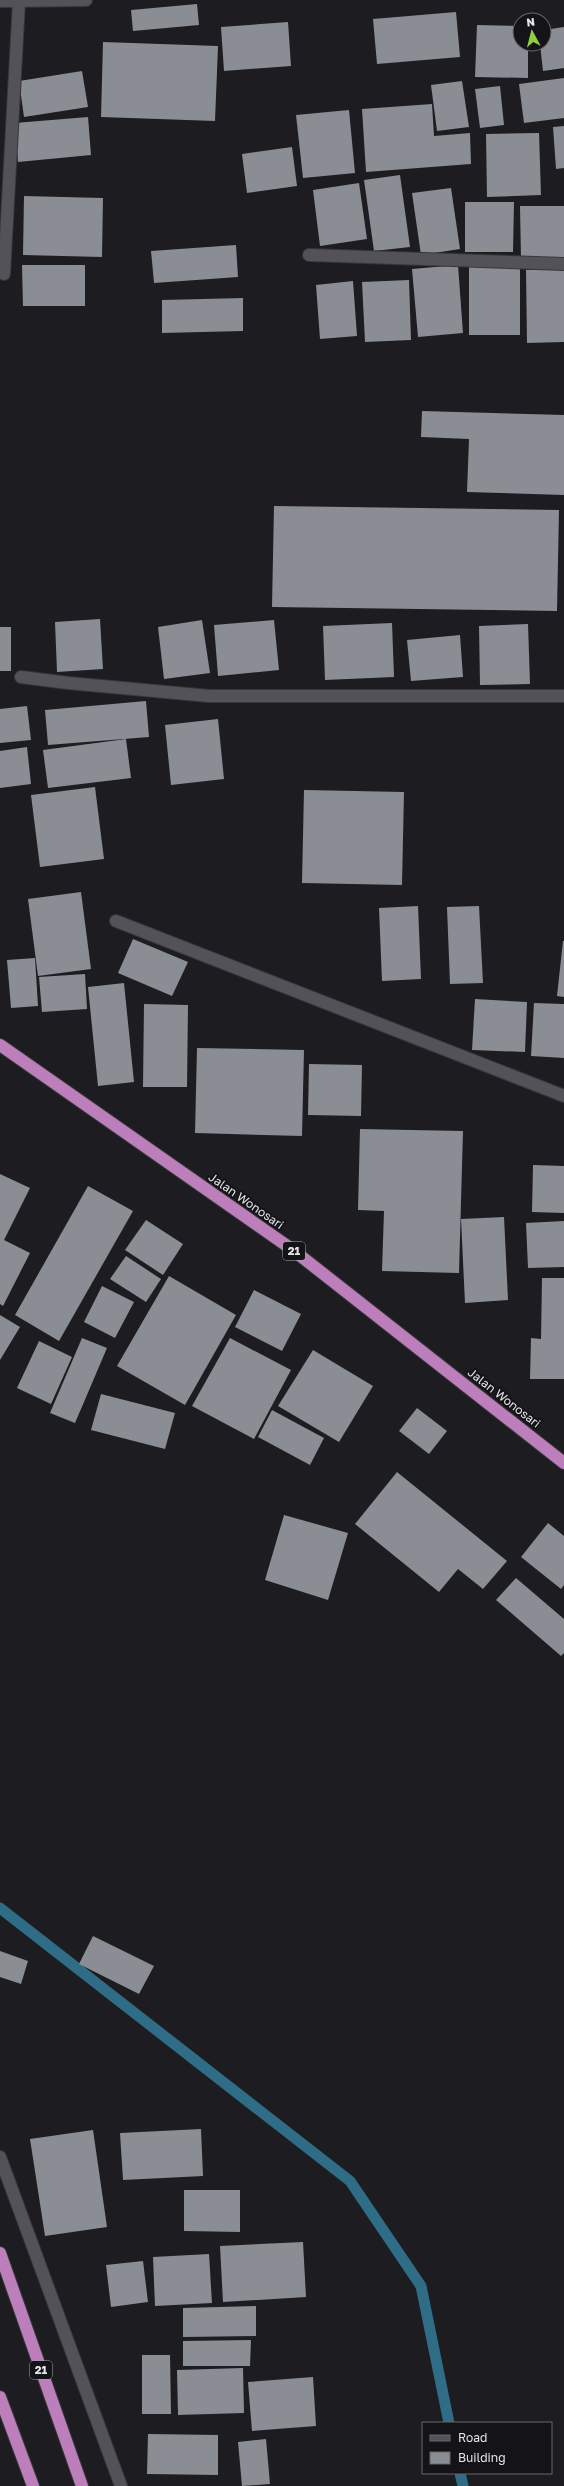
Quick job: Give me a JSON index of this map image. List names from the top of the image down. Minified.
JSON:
{"streets":{"highway":["Jalan Wonosari","21"]},"legend":["Road","Building"],"north":"top"}
